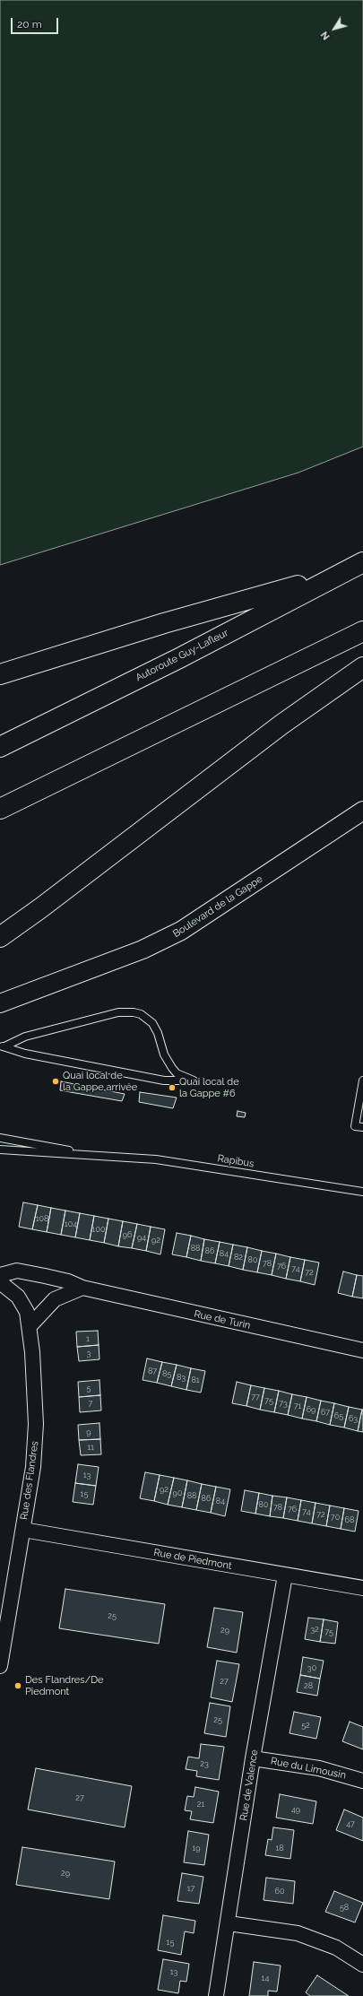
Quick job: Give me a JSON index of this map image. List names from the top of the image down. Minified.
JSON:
{"streets":{"highway":["Autoroute Guy-Lafleur"],"street":["Boulevard de la Gappe","Rue de Turin","Rue des Flandres","Rue de Piedmont","Rue du Limousin","Rue de Valence"],"lane":["Rapibus"]},"crossings":[["Rue des Flandres","Rue de Piedmont"],["Rue de Piedmont","Rue de Valence"],["Rue du Limousin","Rue de Valence"]],"places":["Quai local de la Gappe arrivée","Quai local de la Gappe #6","Des Flandres/De Piedmont"],"house_numbers":["108","104","100","96","94","92","88","86","84","82","80","78","76","74","72","1","3","87","85","83","81","5","77","75","7","73","71","69","67","65","63","9","11","13","92","90","15","88","86","84","80","78","76","74","72","70","68","25","32","29","75","30","27","28","25","52","23","27","21","49","47","19","18","29","17","60","58","15","13","14"],"scale_bar":"20 m","north":"bottom left"}
